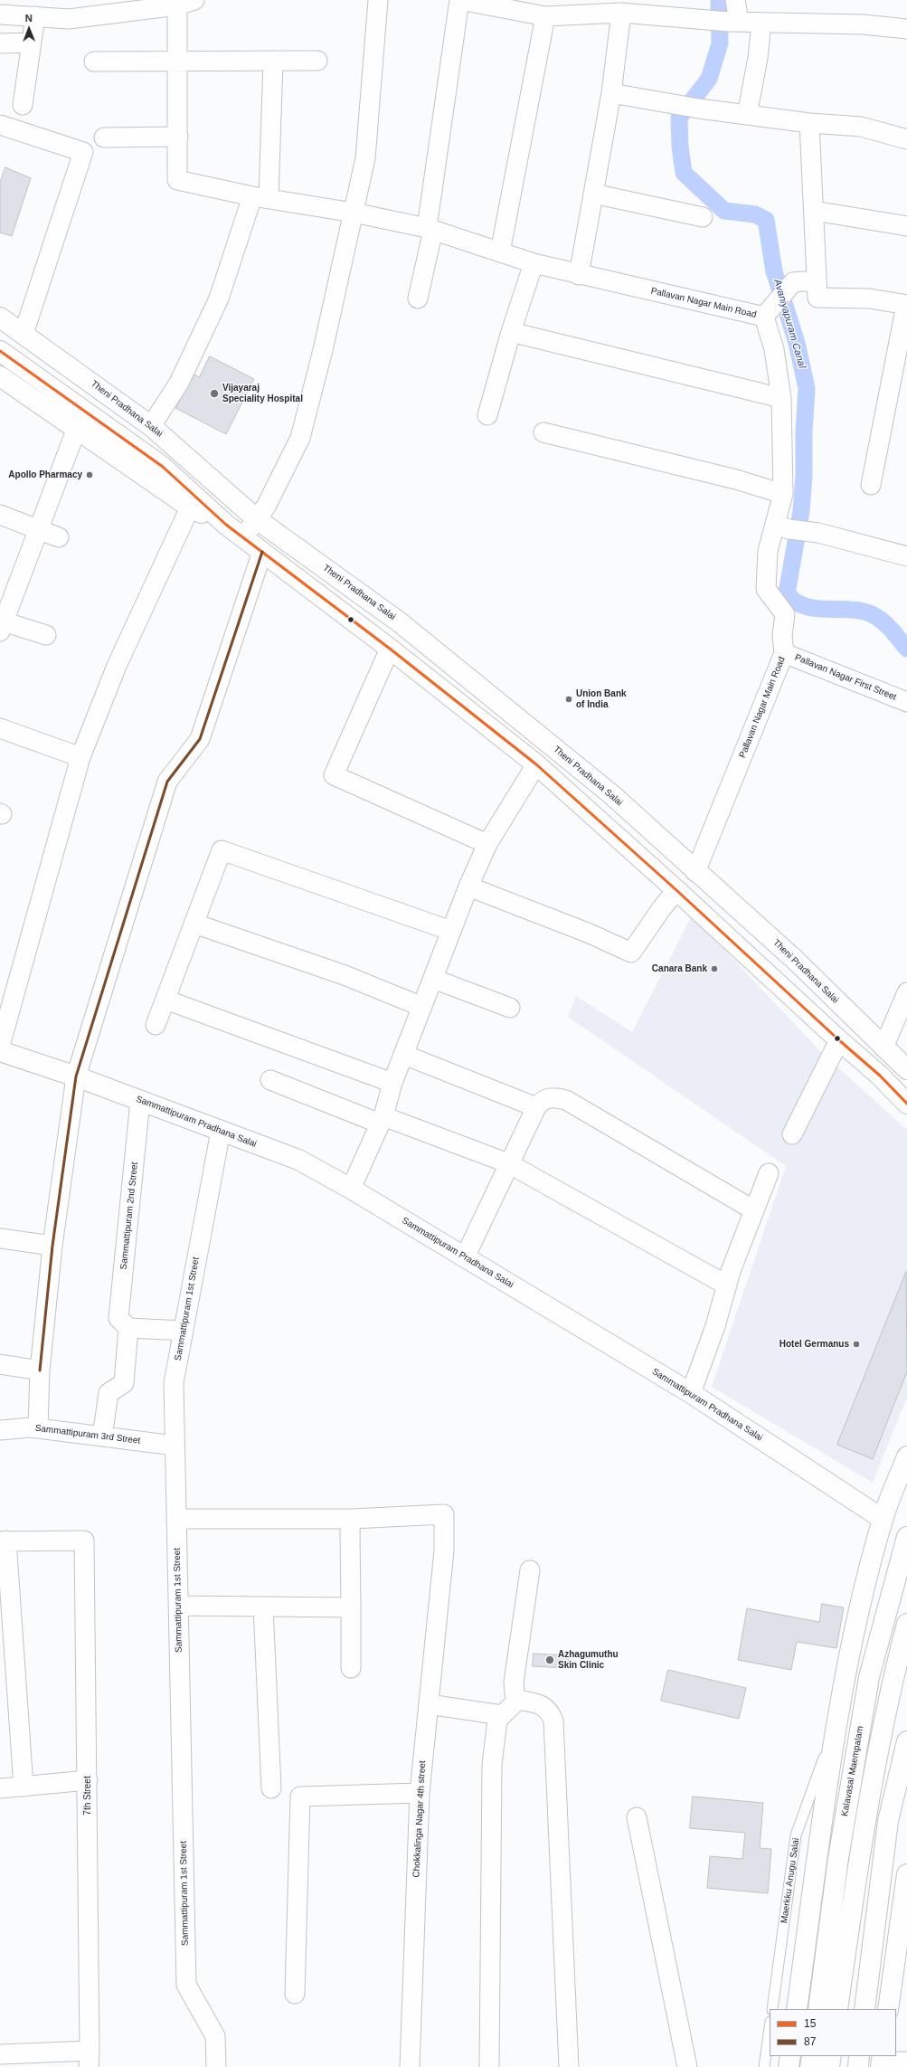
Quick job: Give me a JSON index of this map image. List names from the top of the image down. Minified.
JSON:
{"streets":{"main road":["Theni Pradhana Salai","Sammattipuram Pradhana Salai","Kalavasal Maempalam"],"street":["Pallavan Nagar Main Road","Pallavan Nagar First Street","Sammattipuram 2nd Street","Sammattipuram 1st Street","Sammattipuram 3rd Street","7th Street","Chokkalinga Nagar 4th street"],"lane":["Maerkku Anugu Salai"]},"crossings":[["Pallavan Nagar Main Road","Theni Pradhana Salai"],["Pallavan Nagar Main Road","Pallavan Nagar First Street"],["Sammattipuram Pradhana Salai","Sammattipuram 2nd Street"],["Sammattipuram Pradhana Salai","Sammattipuram 1st Street"],["Sammattipuram 1st Street","Sammattipuram 3rd Street"]],"water":["Avaniyapuram Canal"],"places":["Vijayaraj Speciality Hospital","Apollo Pharmacy","Union Bank of India","Canara Bank","Hotel Germanus","Azhagumuthu Skin Clinic"],"lines":["transit line 15","transit line 87"],"legend":["15","87"],"north":"top"}
